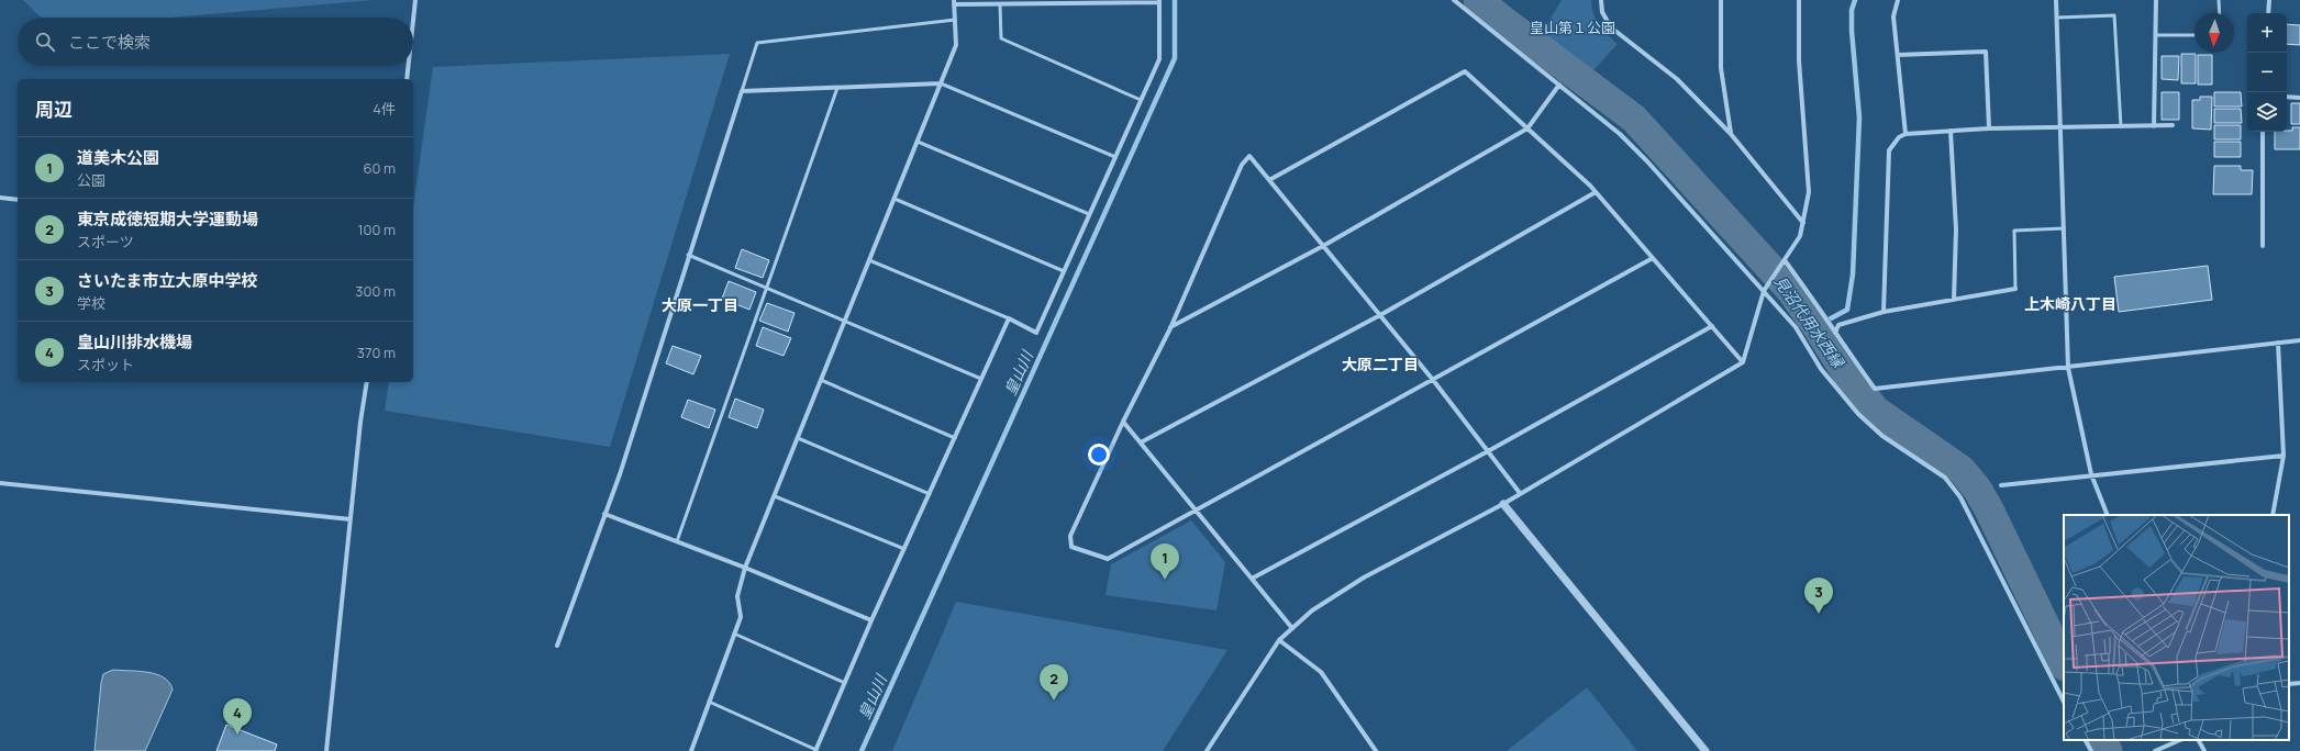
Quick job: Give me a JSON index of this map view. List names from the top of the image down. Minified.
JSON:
{"districts":["上木崎八丁目","大原一丁目","大原二丁目"],"water":["見沼代用水西縁","皇山川"],"parks":["皇山第１公園"],"north":"bottom","page":{"map_buttons":["+","−"],"search":"ここで検索","heading":["周辺","4件"],"list":[{"mark":"1","name":"道美木公園","note":"公園","value":"60 m"},{"mark":"2","name":"東京成徳短期大学運動場","note":"スポーツ","value":"100 m"},{"mark":"3","name":"さいたま市立大原中学校","note":"学校","value":"300 m"},{"mark":"4","name":"皇山川排水機場","note":"スポット","value":"370 m"}],"pins":["1","3","2","4"]}}
